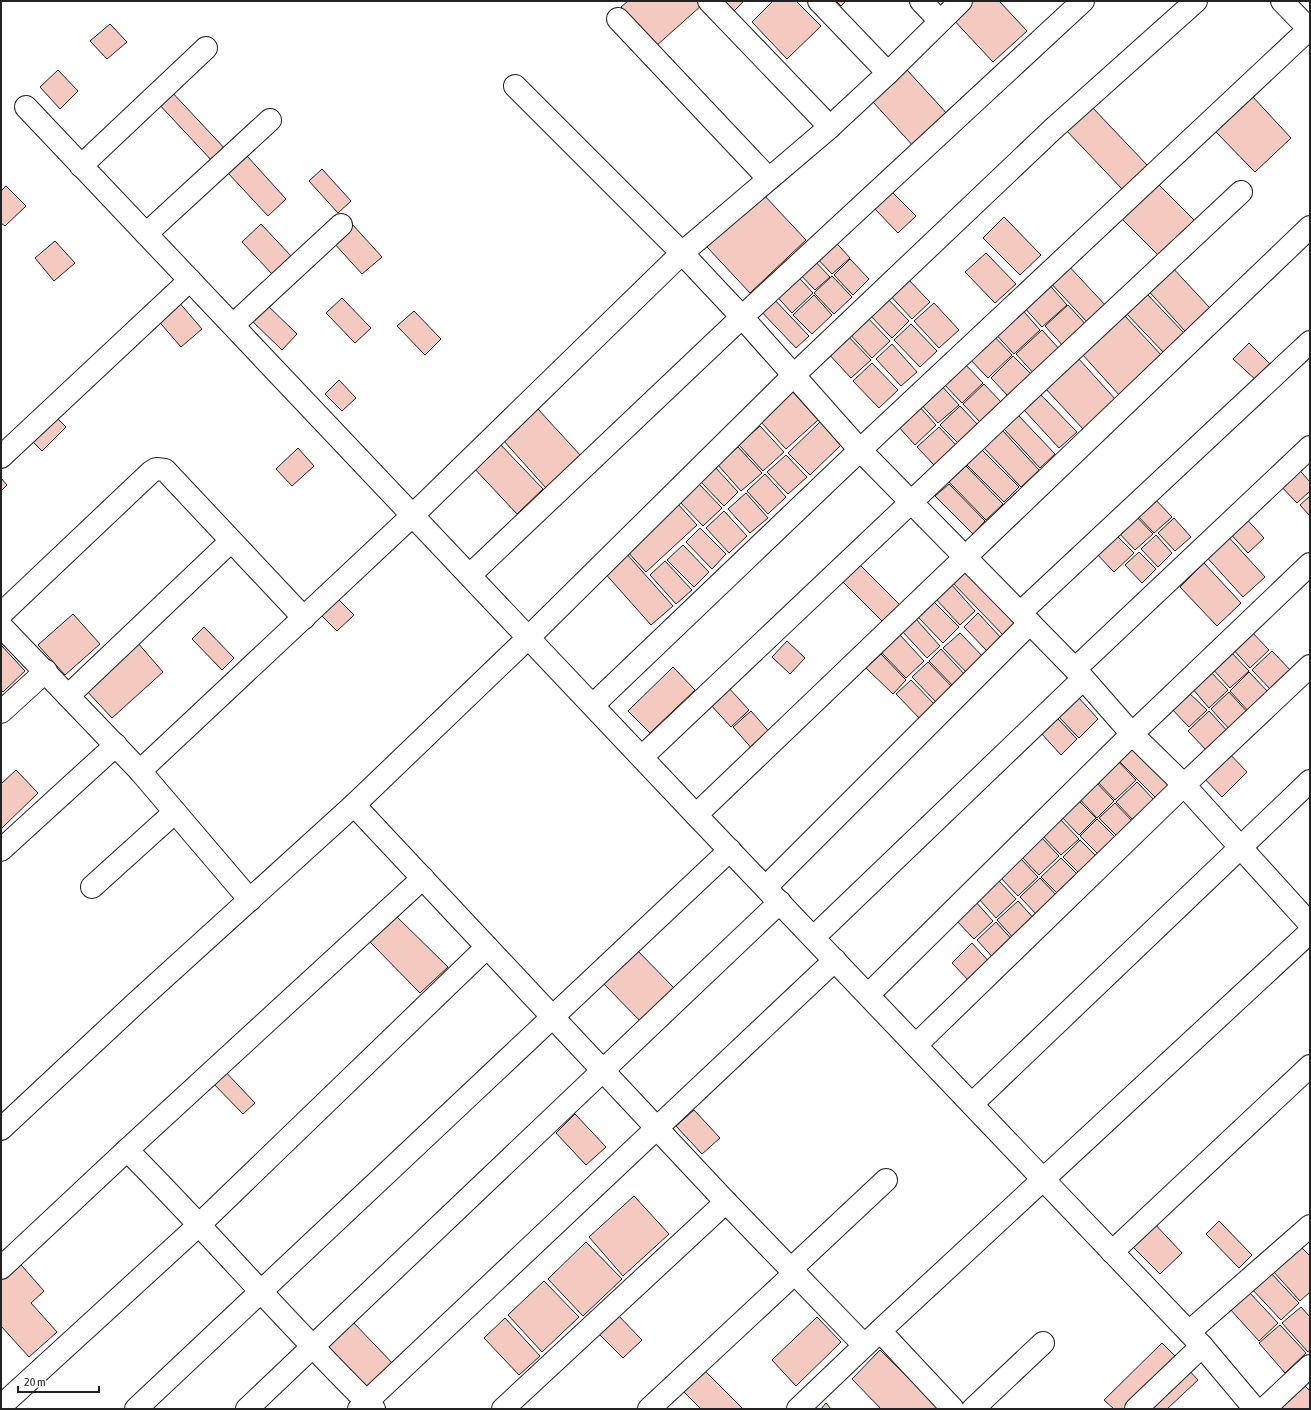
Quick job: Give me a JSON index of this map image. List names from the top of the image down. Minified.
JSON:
{"scale_bar":"20 m"}
